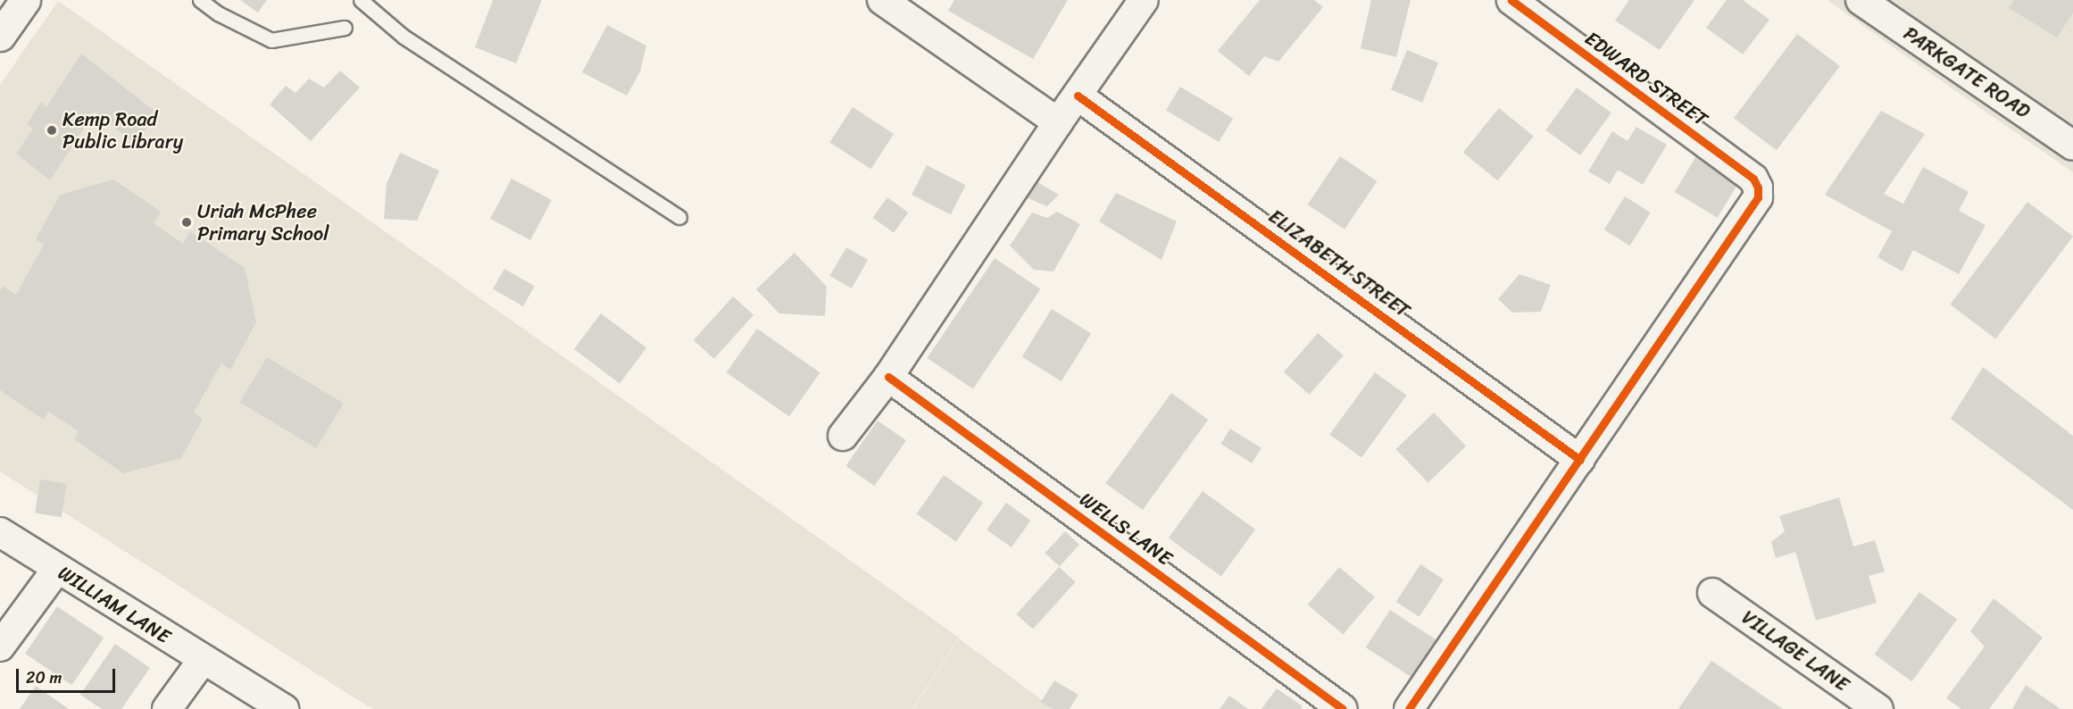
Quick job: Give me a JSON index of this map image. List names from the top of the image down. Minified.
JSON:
{"streets":{"street":["PARKGATE ROAD","EDWARD STREET","ELIZABETH STREET","WELLS LANE","WILLIAM LANE","VILLAGE LANE"]},"crossings":[["EDWARD STREET","ELIZABETH STREET"]],"places":["Kemp Road Public Library","Uriah McPhee Primary School"],"scale_bar":"20 m"}
